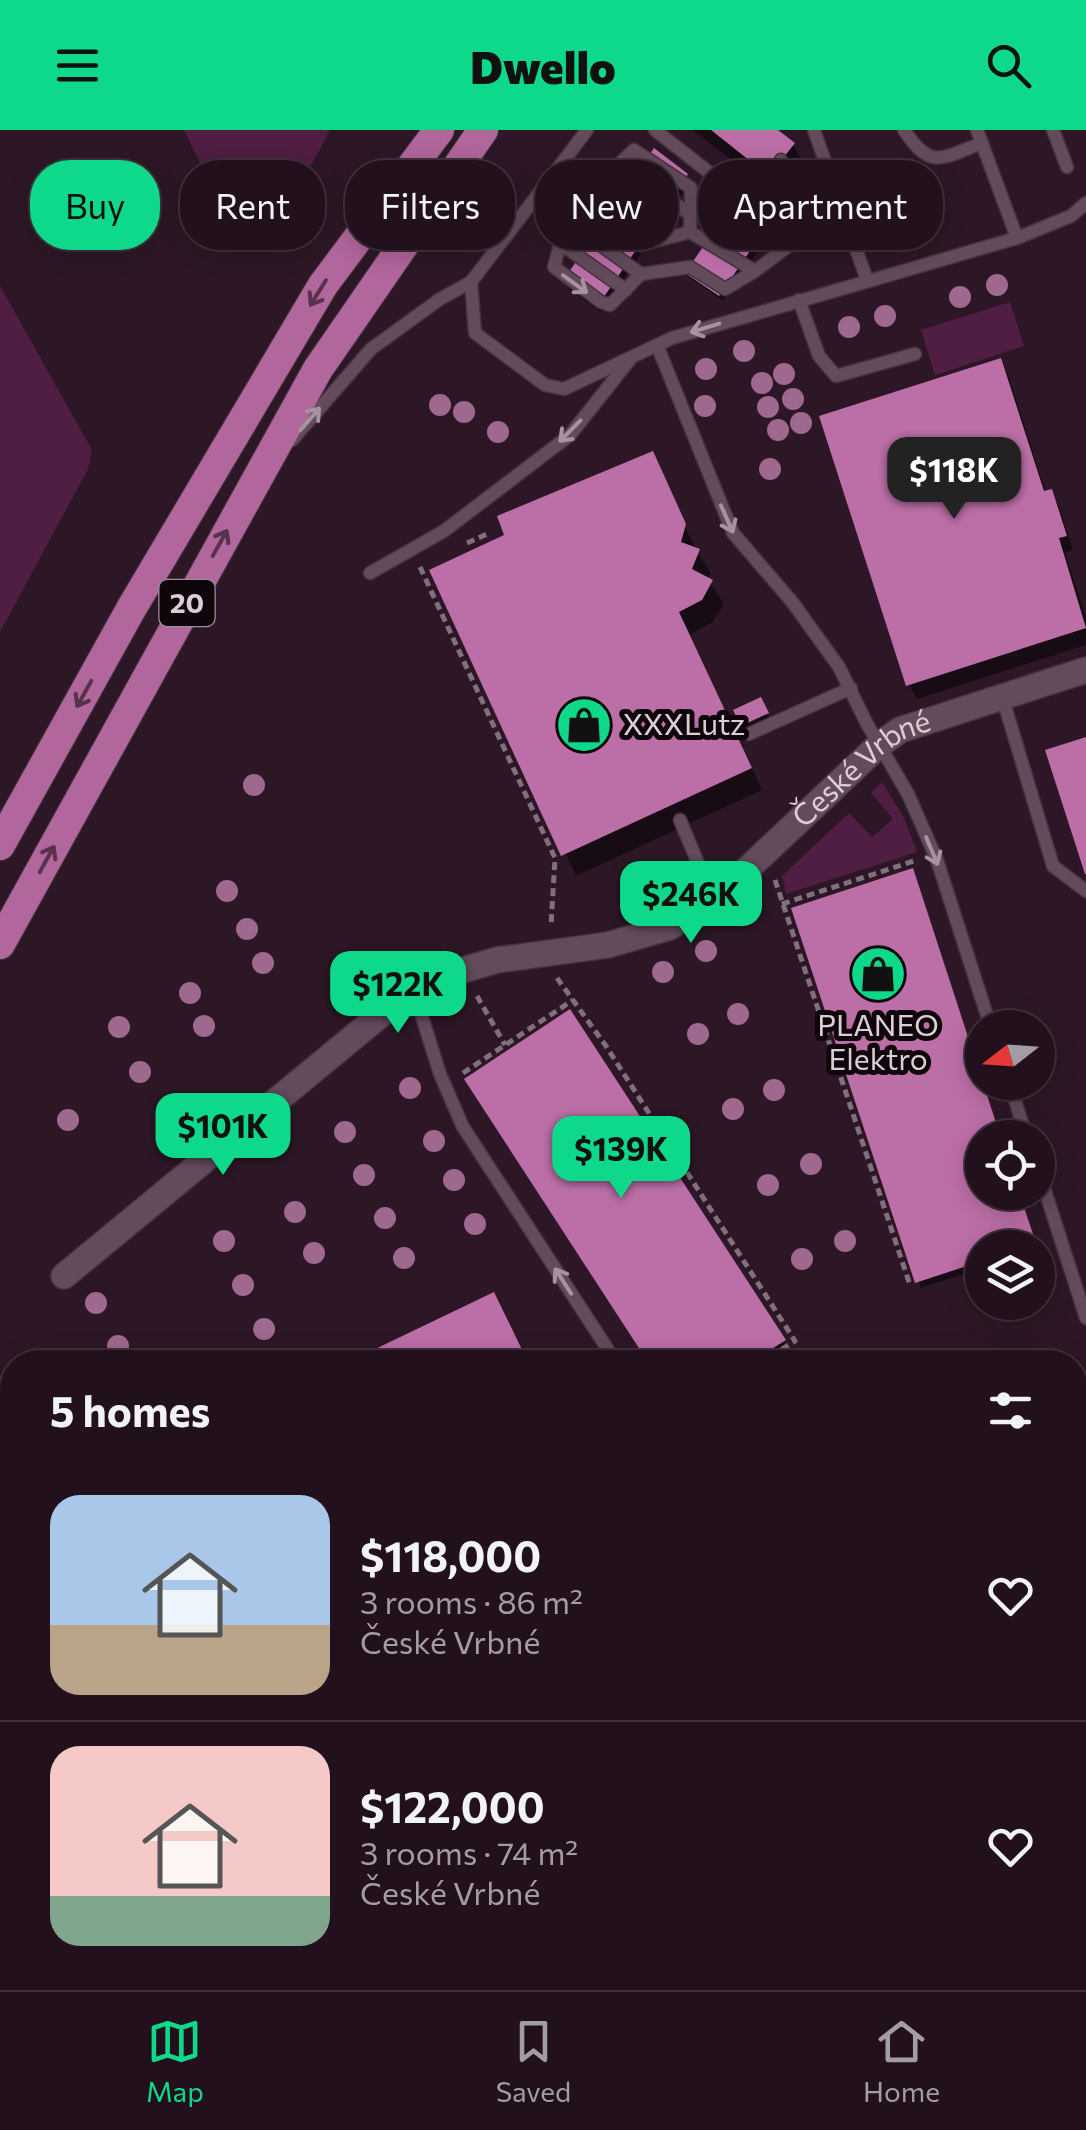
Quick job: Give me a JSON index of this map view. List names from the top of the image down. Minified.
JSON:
{"streets":{"main road":["20"],"street":["České Vrbné"]},"places":{"shop":["XXXLutz","PLANEO Elektro"]},"north":"left","page":{"header":"Dwello","chip":["Buy","Rent","Filters","New","Apartment"],"price":["$118K","$246K","$122K","$101K","$139K"],"heading":"5 homes","list":[{"name":"$118,000","note":"3 rooms · 86 m² · České Vrbné"},{"name":"$122,000","note":"3 rooms · 74 m² · České Vrbné"}],"tabs":["Map","Saved","Home"]}}
